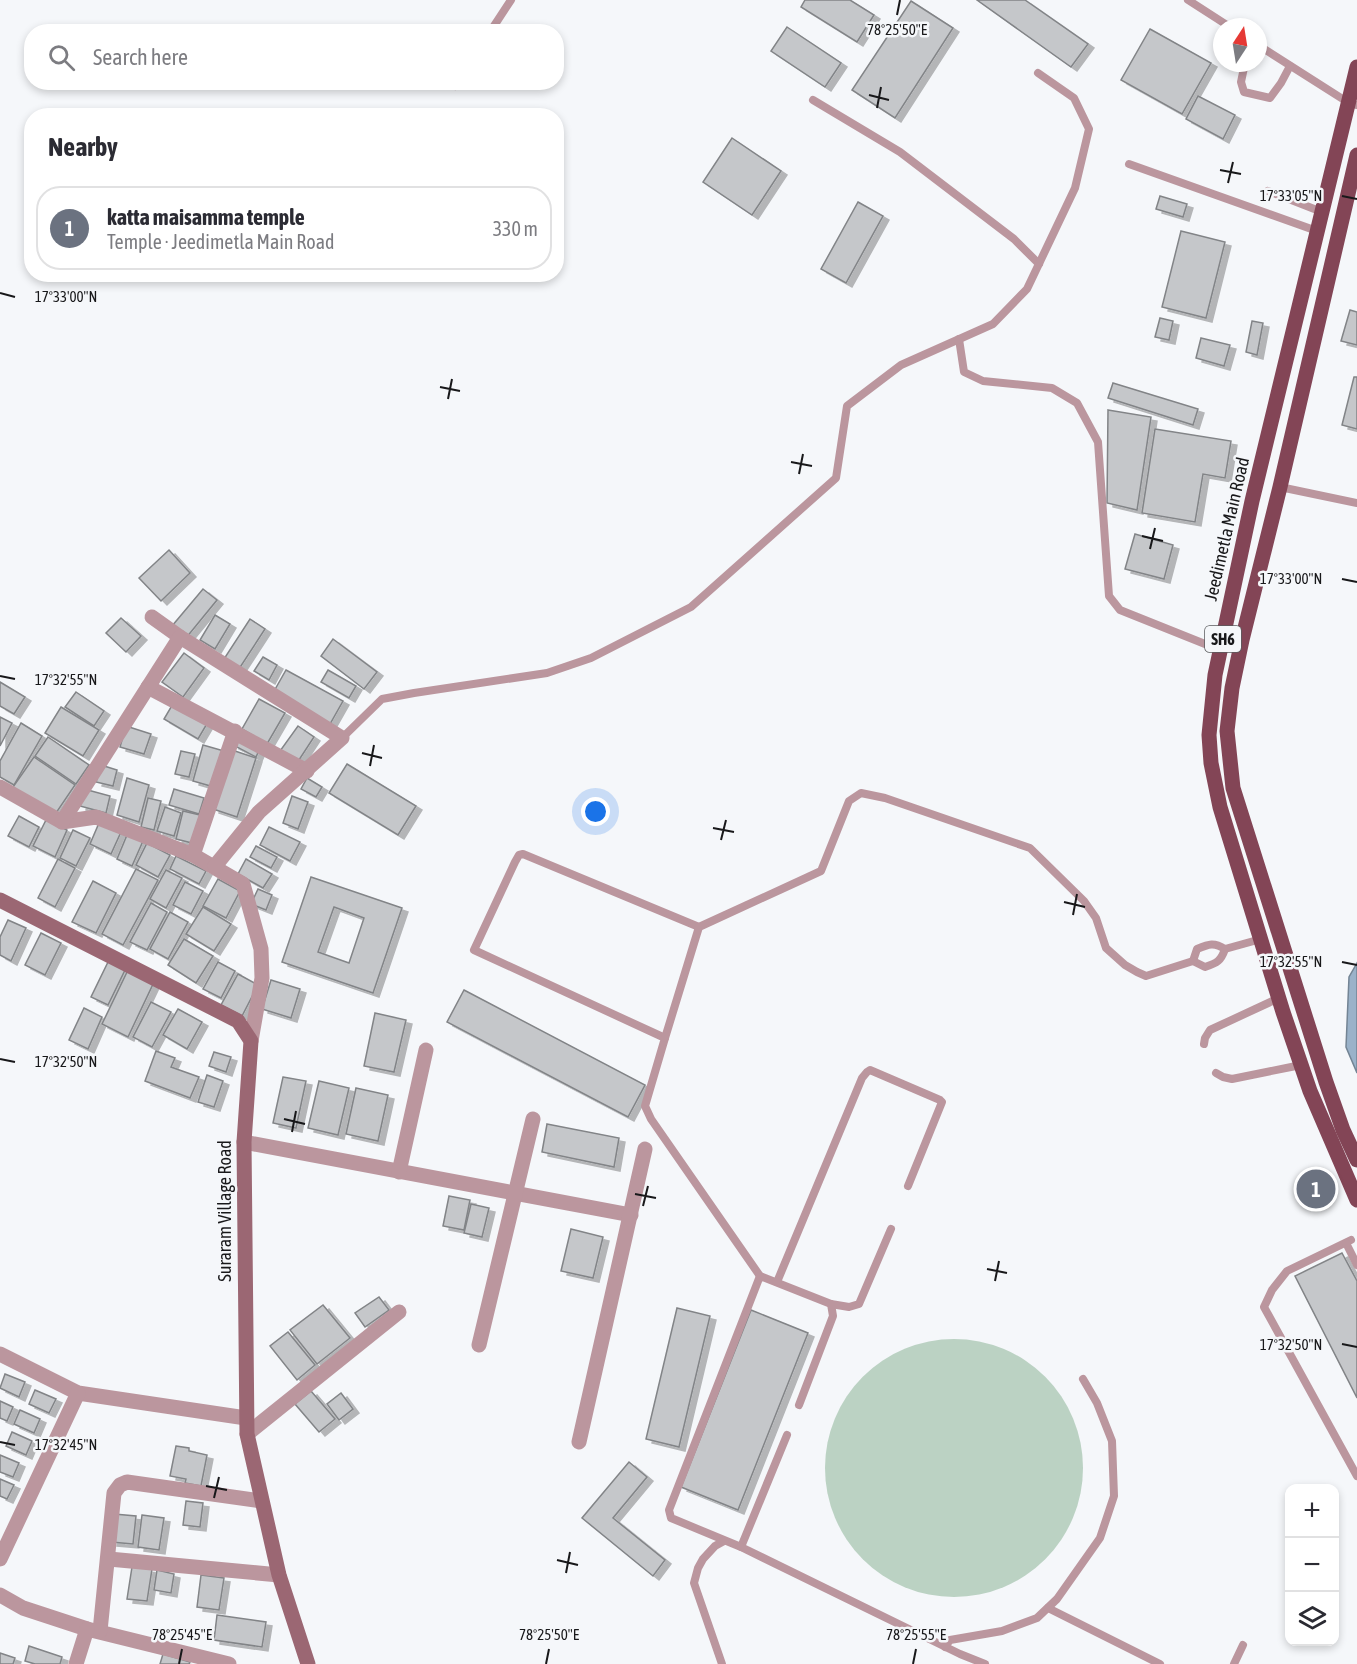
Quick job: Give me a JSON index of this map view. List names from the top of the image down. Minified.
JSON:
{"streets":{"main road":["Jeedimetla Main Road","SH6","Suraram Village Road"]},"north":"top","page":{"search":"Search here","heading":"Nearby","list":[{"mark":"1","name":"katta maisamma temple","note":"Temple · Jeedimetla Main Road","value":"330 m"}],"pins":"1","map_buttons":["+","−"]},"coordinates":["78°25'50\"E","17°33'05\"N","17°33'00\"N","17°32'55\"N","17°32'50\"N","17°32'45\"N","78°25'45\"E","78°25'55\"E"]}
